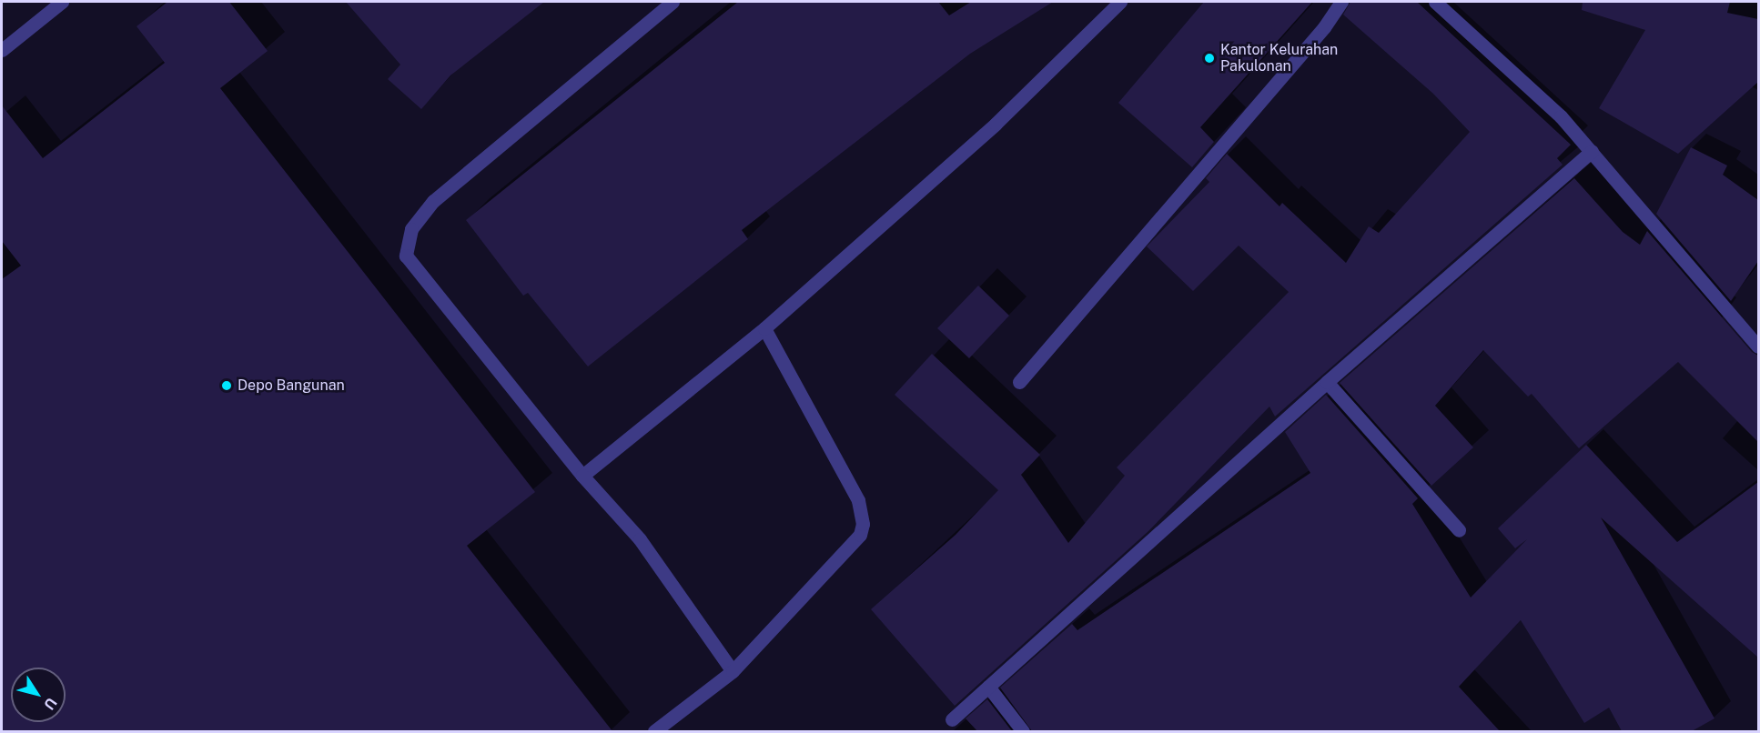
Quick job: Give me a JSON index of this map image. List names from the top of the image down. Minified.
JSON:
{"places":["Kantor Kelurahan Pakulonan","Depo Bangunan"],"north":"bottom right"}
